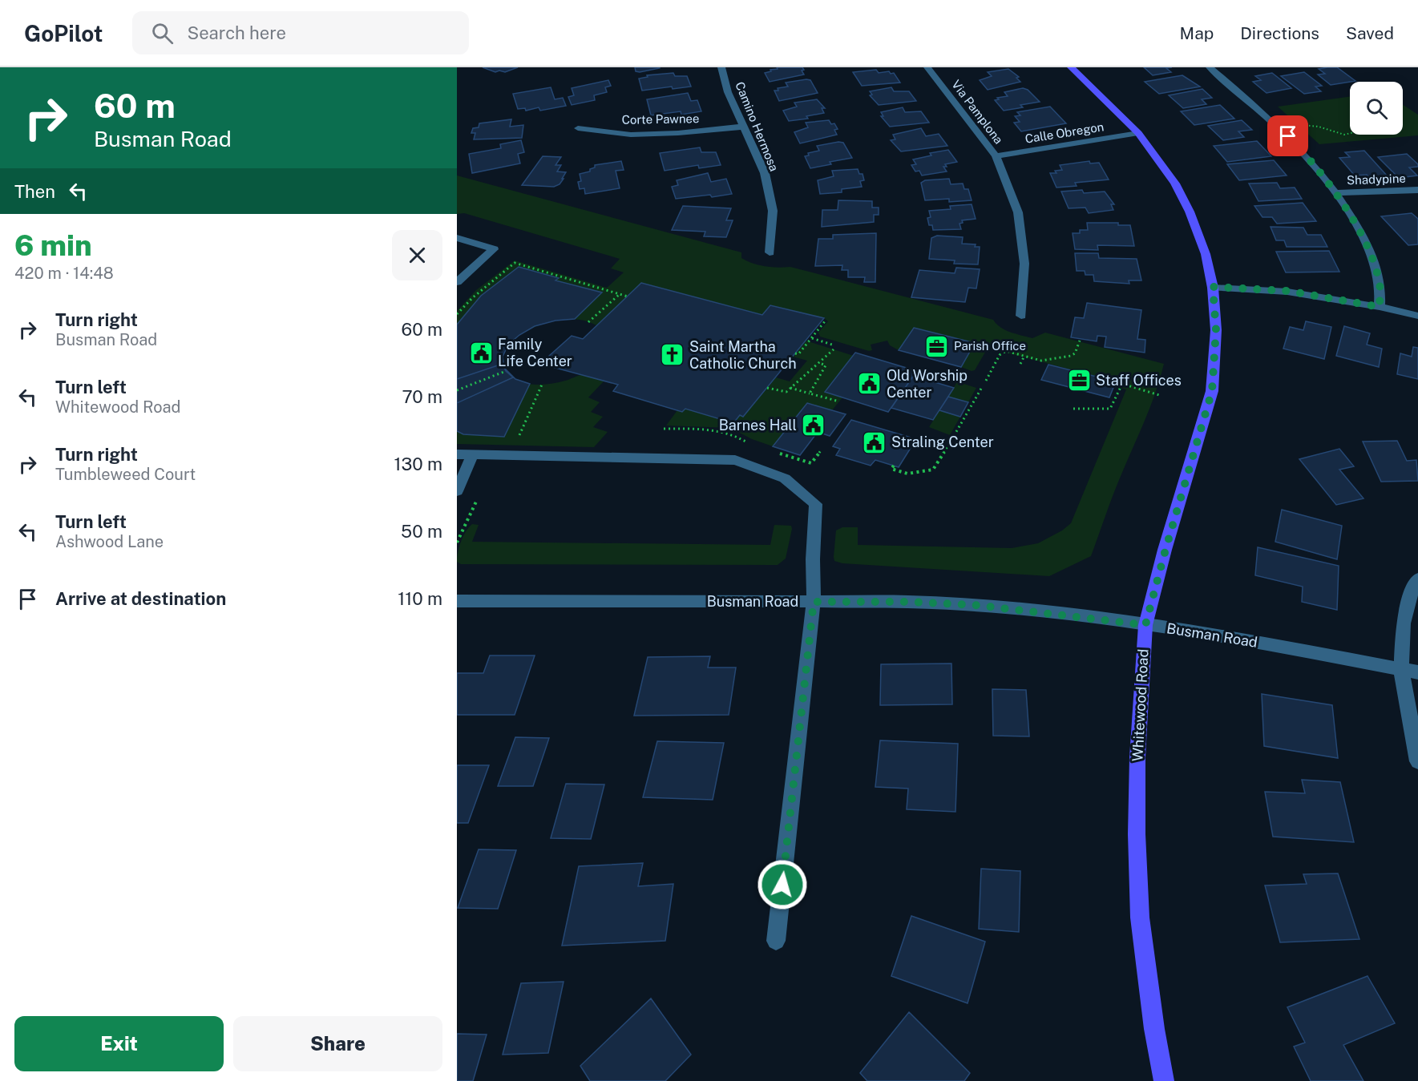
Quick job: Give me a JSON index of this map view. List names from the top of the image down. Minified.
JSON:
{"streets":{"main road":["Whitewood Road"],"street":["Via Pamplona","Corte Pawnee","Camino Hermosa","Calle Obregon","Shadypine","Busman Road"]},"crossings":[["Via Pamplona","Calle Obregon"],["Corte Pawnee","Camino Hermosa"],["Calle Obregon","Whitewood Road"],["Busman Road","Whitewood Road"]],"places":{"office":["Parish Office","Staff Offices"],"public building":["Family Life Center","Old Worship Center","Barnes Hall","Straling Center"],"church":["Saint Martha Catholic Church"]},"page":{"header":"GoPilot","search":"Search here","nav":["Map","Directions","Saved"],"turn":["60 m","Busman Road"],"then":"Then","heading":["6 min","420 m · 14:48"],"list":[{"name":"Turn right","note":"Busman Road","value":"60 m"},{"name":"Turn left","note":"Whitewood Road","value":"70 m"},{"name":"Turn right","note":"Tumbleweed Court","value":"130 m"},{"name":"Turn left","note":"Ashwood Lane","value":"50 m"},{"name":"Arrive at destination","value":"110 m"}],"buttons":["Exit","Share"]}}
